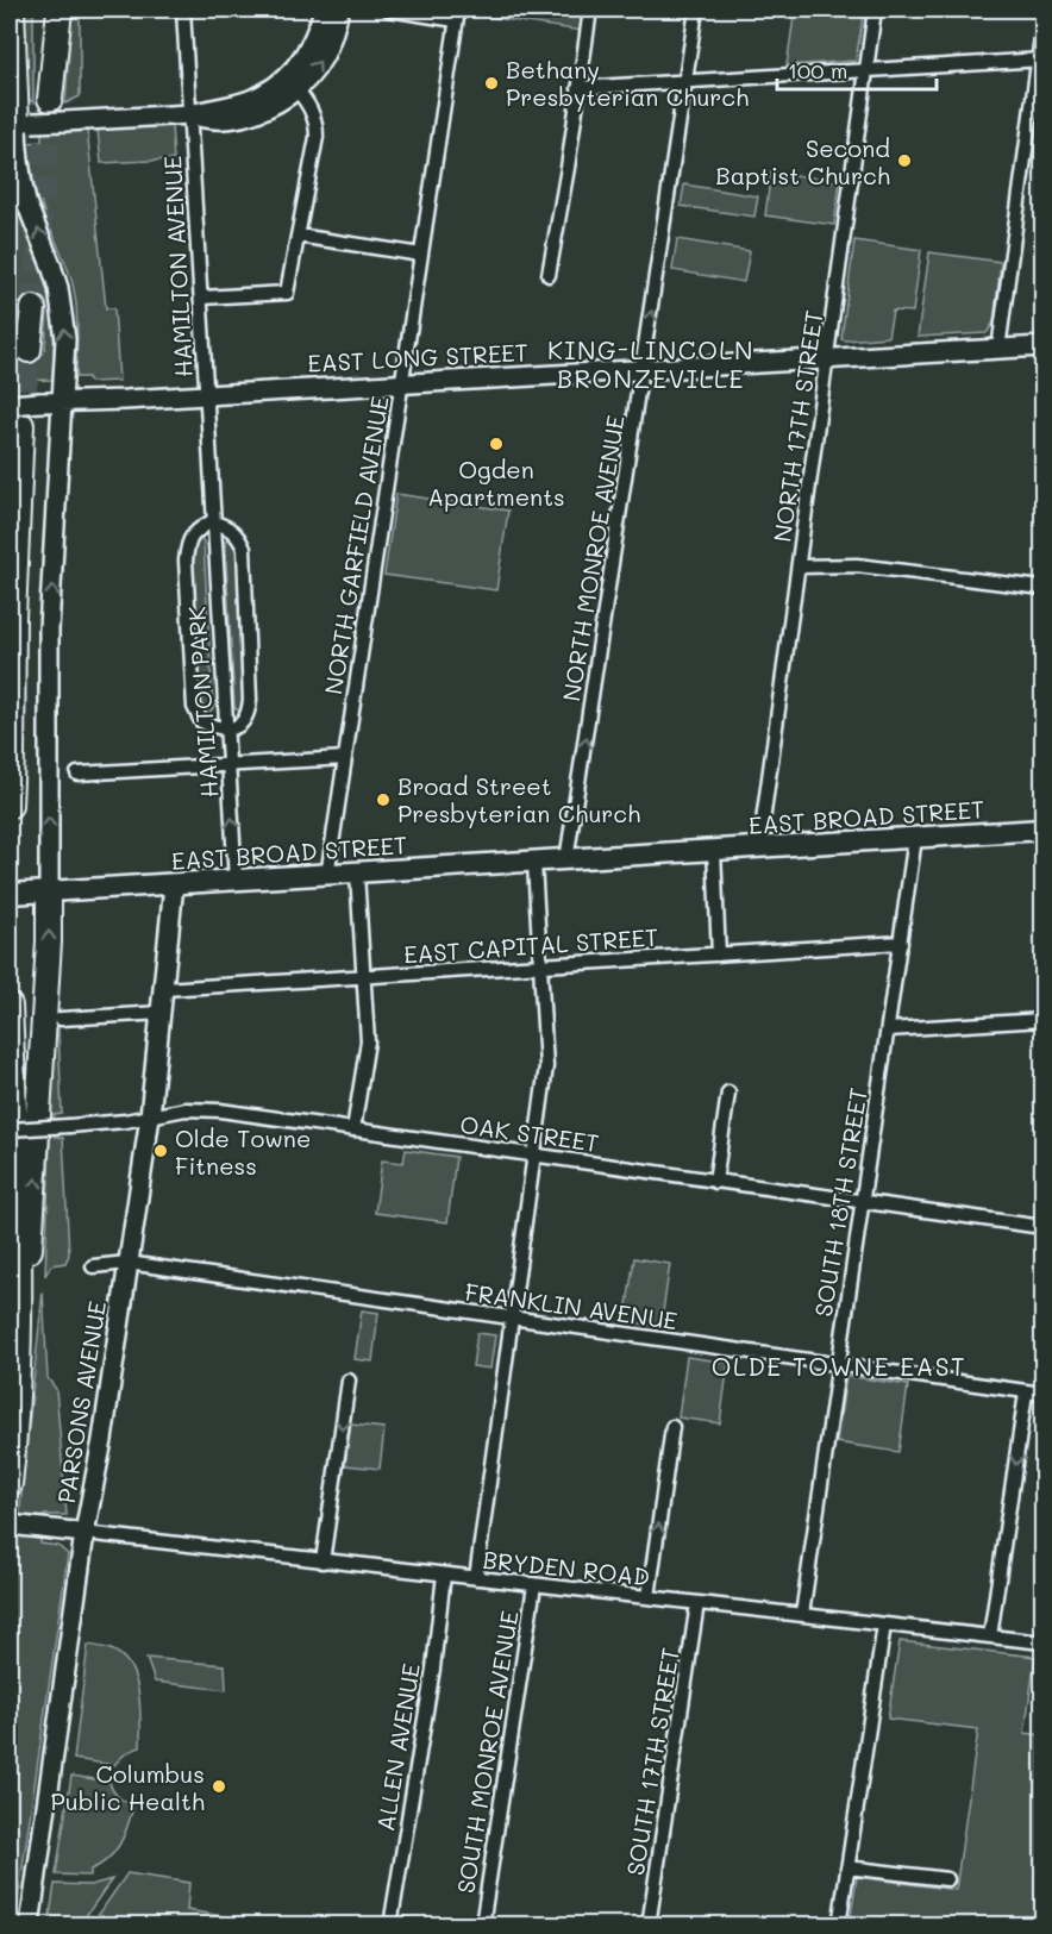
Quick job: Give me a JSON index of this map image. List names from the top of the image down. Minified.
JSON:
{"streets":{"main road":["EAST BROAD STREET"],"street":["HAMILTON AVENUE","EAST LONG STREET","NORTH 17TH STREET","NORTH GARFIELD AVENUE","NORTH MONROE AVENUE","HAMILTON PARK","EAST CAPITAL STREET","OAK STREET","SOUTH 18TH STREET","FRANKLIN AVENUE","PARSONS AVENUE","BRYDEN ROAD","ALLEN AVENUE","SOUTH MONROE AVENUE","SOUTH 17TH STREET"]},"crossings":[["HAMILTON AVENUE","EAST LONG STREET"],["HAMILTON AVENUE","HAMILTON PARK"],["EAST LONG STREET","NORTH 17TH STREET"],["EAST LONG STREET","NORTH GARFIELD AVENUE"],["EAST LONG STREET","NORTH MONROE AVENUE"],["NORTH 17TH STREET","EAST BROAD STREET"],["NORTH GARFIELD AVENUE","EAST BROAD STREET"],["NORTH MONROE AVENUE","EAST BROAD STREET"],["HAMILTON PARK","EAST BROAD STREET"],["EAST BROAD STREET","SOUTH 18TH STREET"],["EAST BROAD STREET","PARSONS AVENUE"],["EAST CAPITAL STREET","SOUTH 18TH STREET"],["EAST CAPITAL STREET","PARSONS AVENUE"],["OAK STREET","SOUTH 18TH STREET"],["OAK STREET","PARSONS AVENUE"],["SOUTH 18TH STREET","FRANKLIN AVENUE"],["SOUTH 18TH STREET","BRYDEN ROAD"],["FRANKLIN AVENUE","PARSONS AVENUE"],["PARSONS AVENUE","BRYDEN ROAD"],["BRYDEN ROAD","ALLEN AVENUE"],["BRYDEN ROAD","SOUTH MONROE AVENUE"],["BRYDEN ROAD","SOUTH 17TH STREET"]],"one_way":["NORTH MONROE AVENUE"],"districts":["KING-LINCOLN BRONZEVILLE","OLDE TOWNE EAST"],"places":["Bethany Presbyterian Church","Second Baptist Church","Ogden Apartments","Broad Street Presbyterian Church","Olde Towne Fitness","Columbus Public Health"],"scale_bar":"100 m"}
